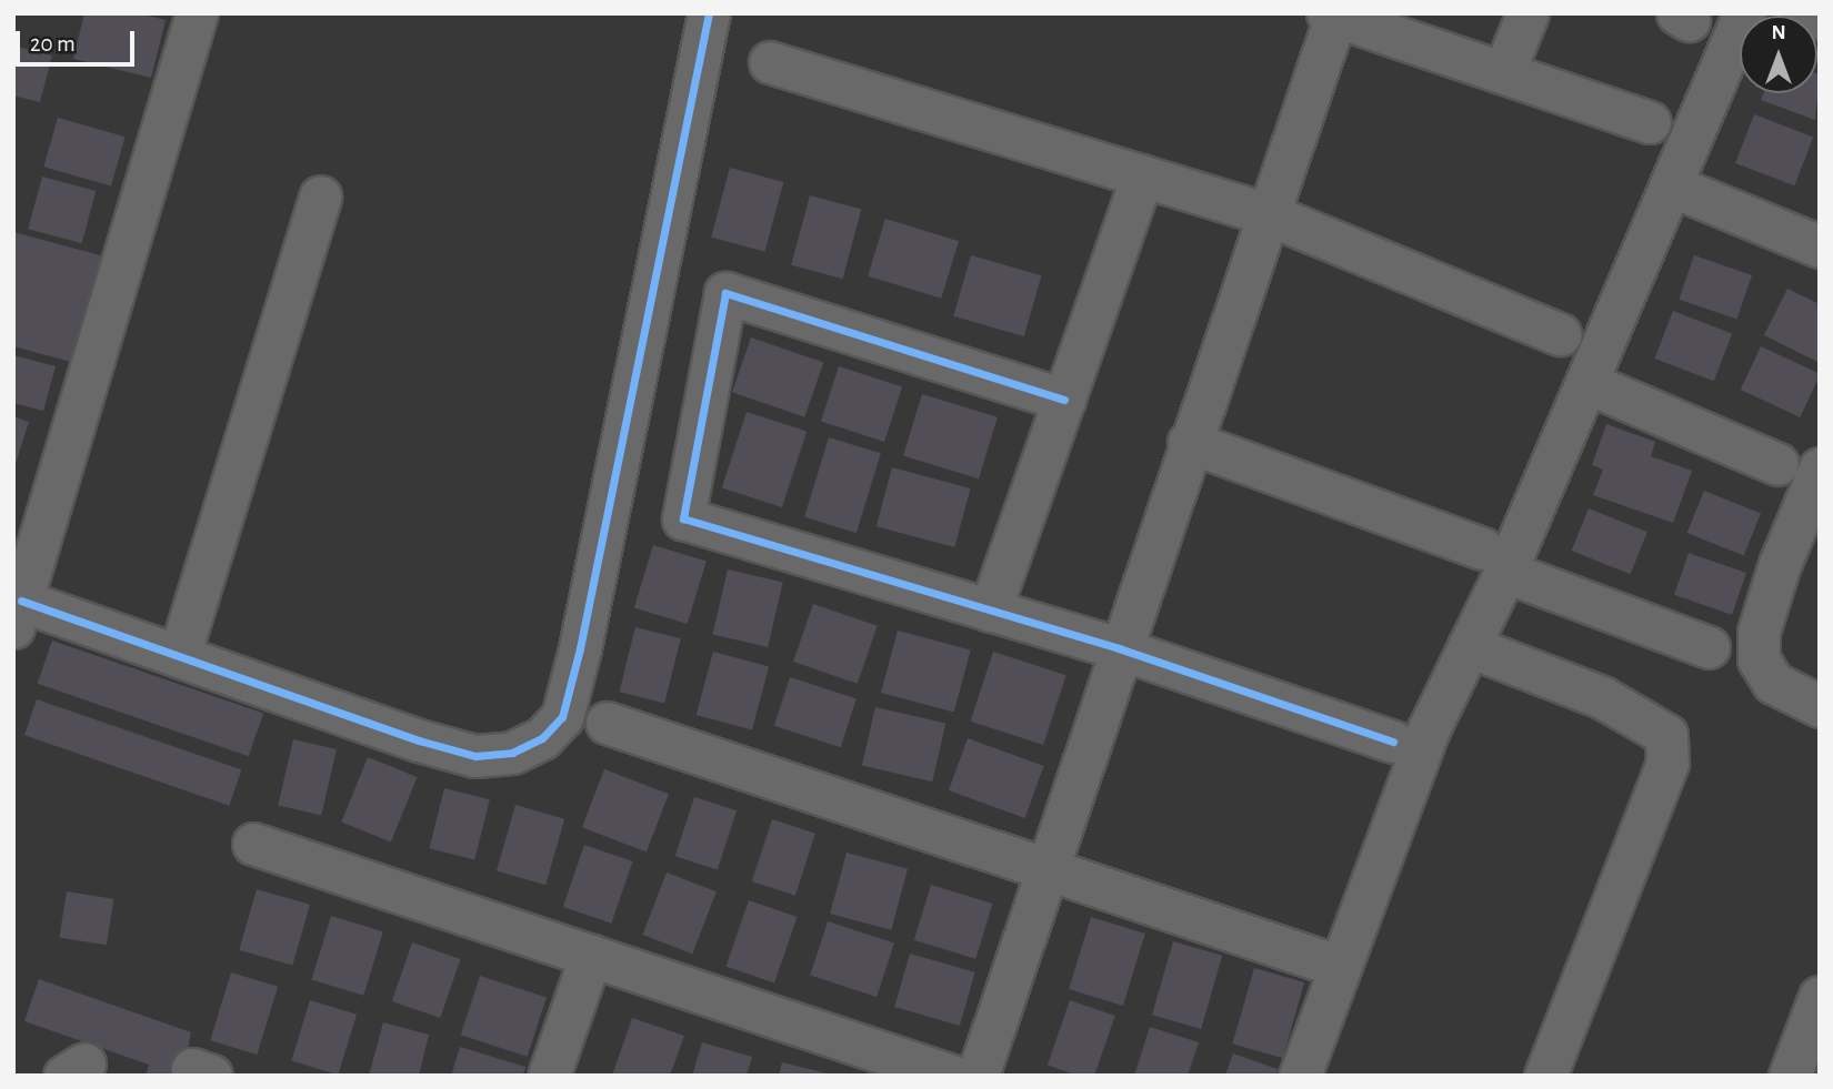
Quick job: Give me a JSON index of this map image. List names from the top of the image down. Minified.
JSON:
{"scale_bar":"20 m","north":"top"}
